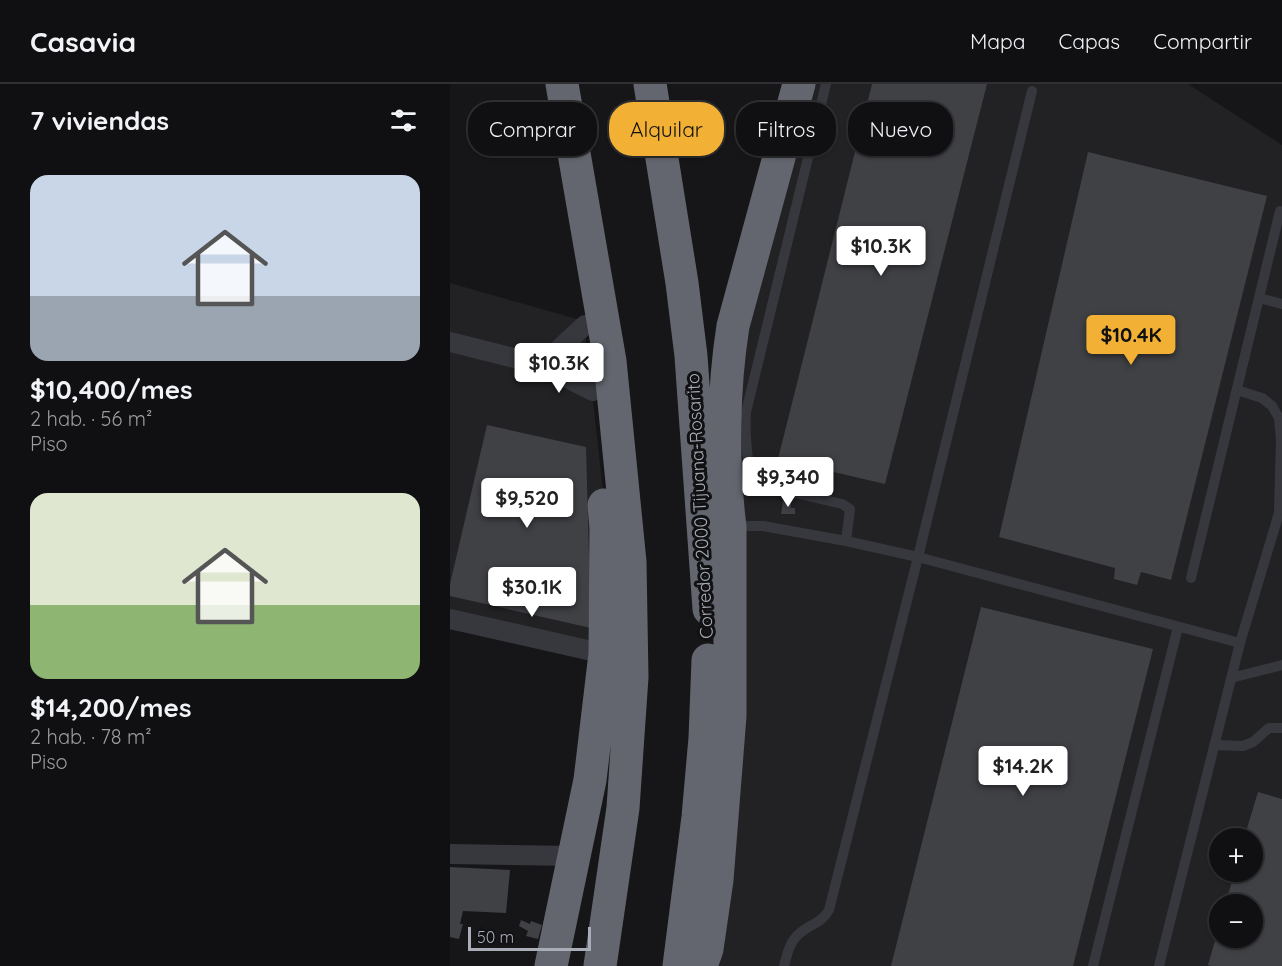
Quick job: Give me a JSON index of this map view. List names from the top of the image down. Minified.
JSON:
{"streets":{"highway":["Corredor 2000 Tijuana-Rosarito"]},"scale_bar":"50 m","page":{"header":"Casavia","nav":["Mapa","Capas","Compartir"],"heading":"7 viviendas","chip":["Comprar","Alquilar","Filtros","Nuevo"],"list":[{"name":"$10,400/mes","note":"2 hab. · 56 m² · Piso"},{"name":"$14,200/mes","note":"2 hab. · 78 m² · Piso"}],"price":["$10.3K","$10.4K","$10.3K","$9,340","$9,520","$30.1K","$14.2K"],"map_buttons":["+","−"],"scale":"50 m"}}
